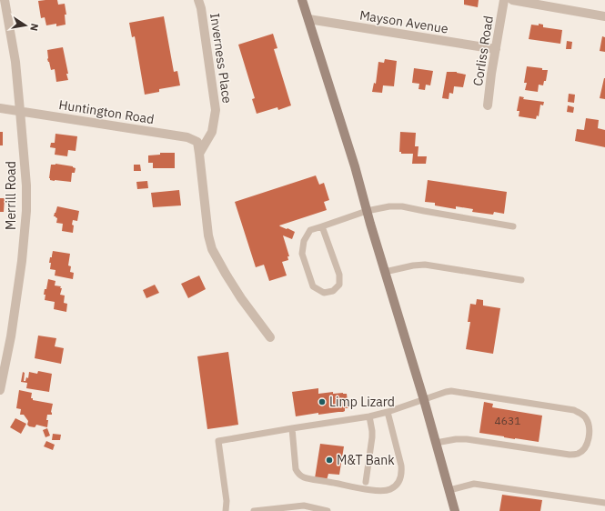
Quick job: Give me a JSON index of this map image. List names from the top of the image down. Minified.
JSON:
{"streets":{"street":["Mayson Avenue","Corliss Road","Inverness Place","Huntington Road","Merrill Road"]},"crossings":[["Mayson Avenue","Corliss Road"],["Inverness Place","Huntington Road"],["Huntington Road","Merrill Road"]],"places":["Limp Lizard","M&T Bank"],"house_numbers":["4631"],"north":"right"}
